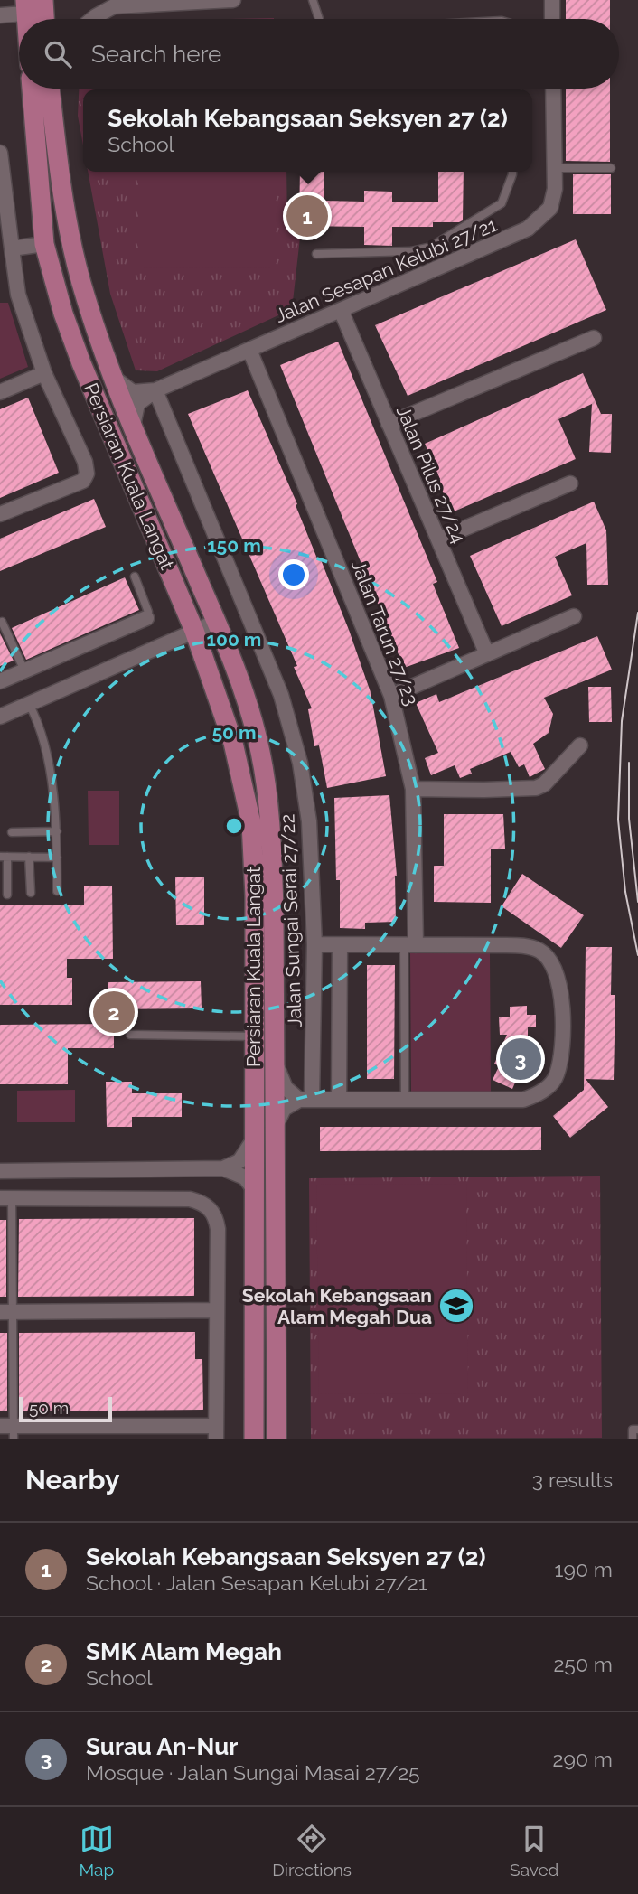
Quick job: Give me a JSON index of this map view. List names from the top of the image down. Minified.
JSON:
{"streets":{"main road":["Persiaran Kuala Langat"],"street":["Jalan Sesapan Kelubi 27/21","Jalan Pilus 27/24","Jalan Tarun 27/23","Jalan Sungai Serai 27/22"]},"crossings":[["Jalan Sesapan Kelubi 27/21","Jalan Pilus 27/24"],["Jalan Sesapan Kelubi 27/21","Jalan Tarun 27/23"],["Jalan Sesapan Kelubi 27/21","Jalan Sungai Serai 27/22"]],"places":{"school or university":["Sekolah Kebangsaan Alam Megah Dua"]},"scale_bar":"50 m","page":{"search":"Search here","popup":["Sekolah Kebangsaan Seksyen 27 (2)","School"],"pins":["1","2","3"],"scale":"50 m","heading":["Nearby","3 results"],"list":[{"mark":"1","name":"Sekolah Kebangsaan Seksyen 27 (2)","note":"School · Jalan Sesapan Kelubi 27/21","value":"190 m"},{"mark":"2","name":"SMK Alam Megah","note":"School","value":"250 m"},{"mark":"3","name":"Surau An-Nur","note":"Mosque · Jalan Sungai Masai 27/25","value":"290 m"}],"nav":["Map","Directions","Saved"]},"rings":["150 m","100 m","50 m"]}
